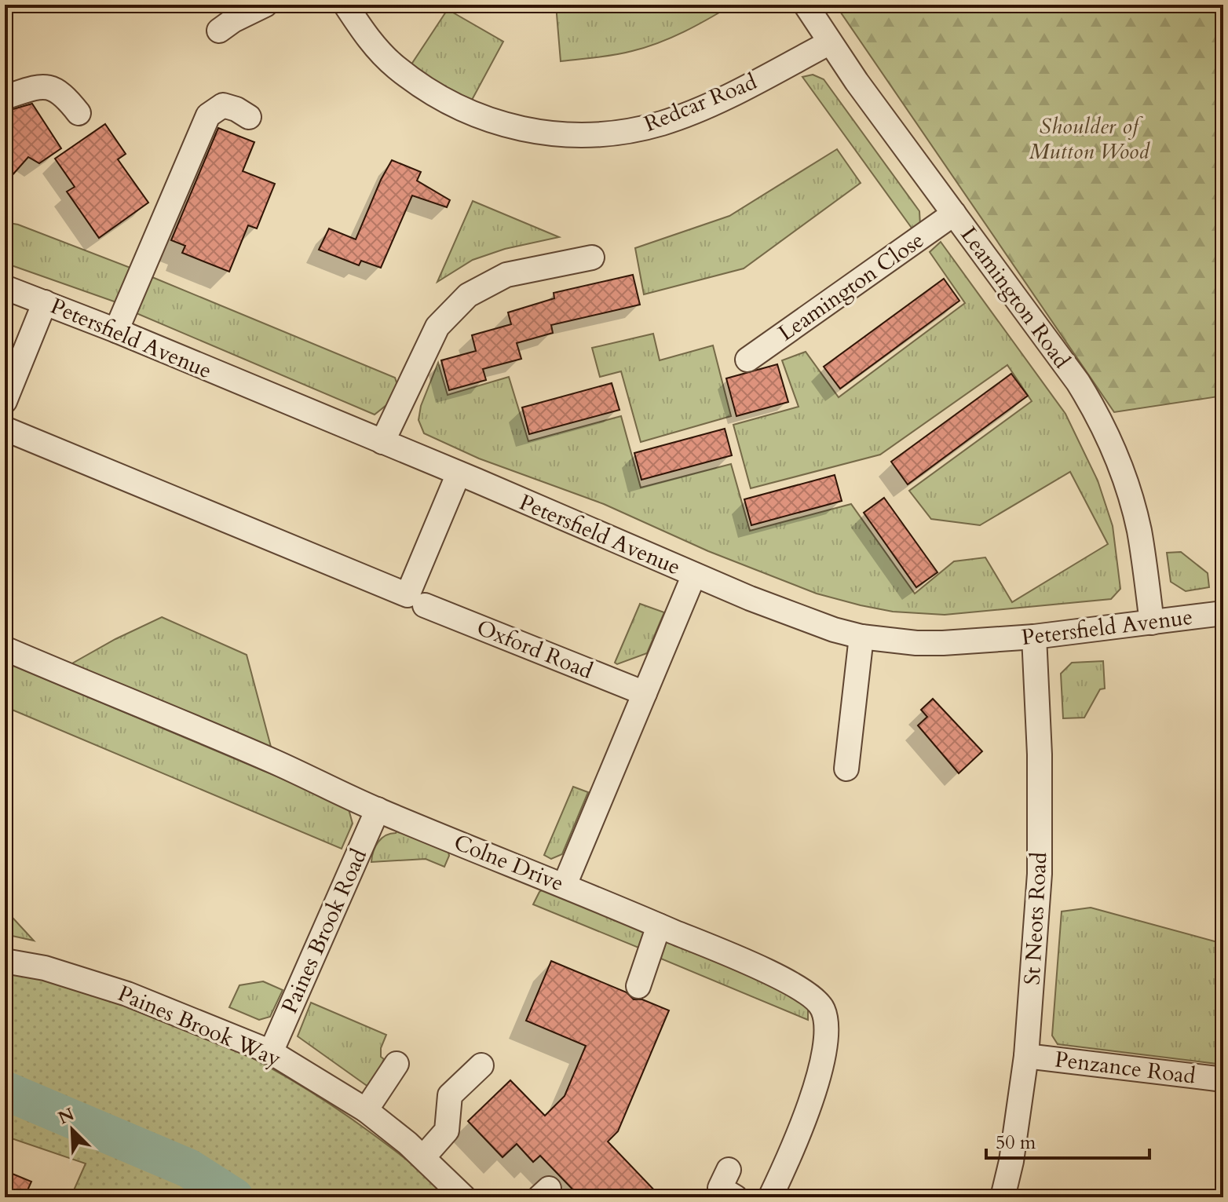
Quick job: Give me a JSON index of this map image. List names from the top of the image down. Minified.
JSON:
{"streets":{"street":["Redcar Road","Leamington Close","Leamington Road","Petersfield Avenue","Oxford Road","Colne Drive","St Neots Road","Paines Brook Road","Paines Brook Way","Penzance Road"]},"crossings":[["Redcar Road","Leamington Road"],["Leamington Close","Leamington Road"],["Leamington Road","Petersfield Avenue"],["Petersfield Avenue","St Neots Road"],["Colne Drive","Paines Brook Road"],["St Neots Road","Penzance Road"],["Paines Brook Road","Paines Brook Way"]],"parks":["Shoulder of Mutton Wood"],"scale_bar":"50 m","north":"top left"}
